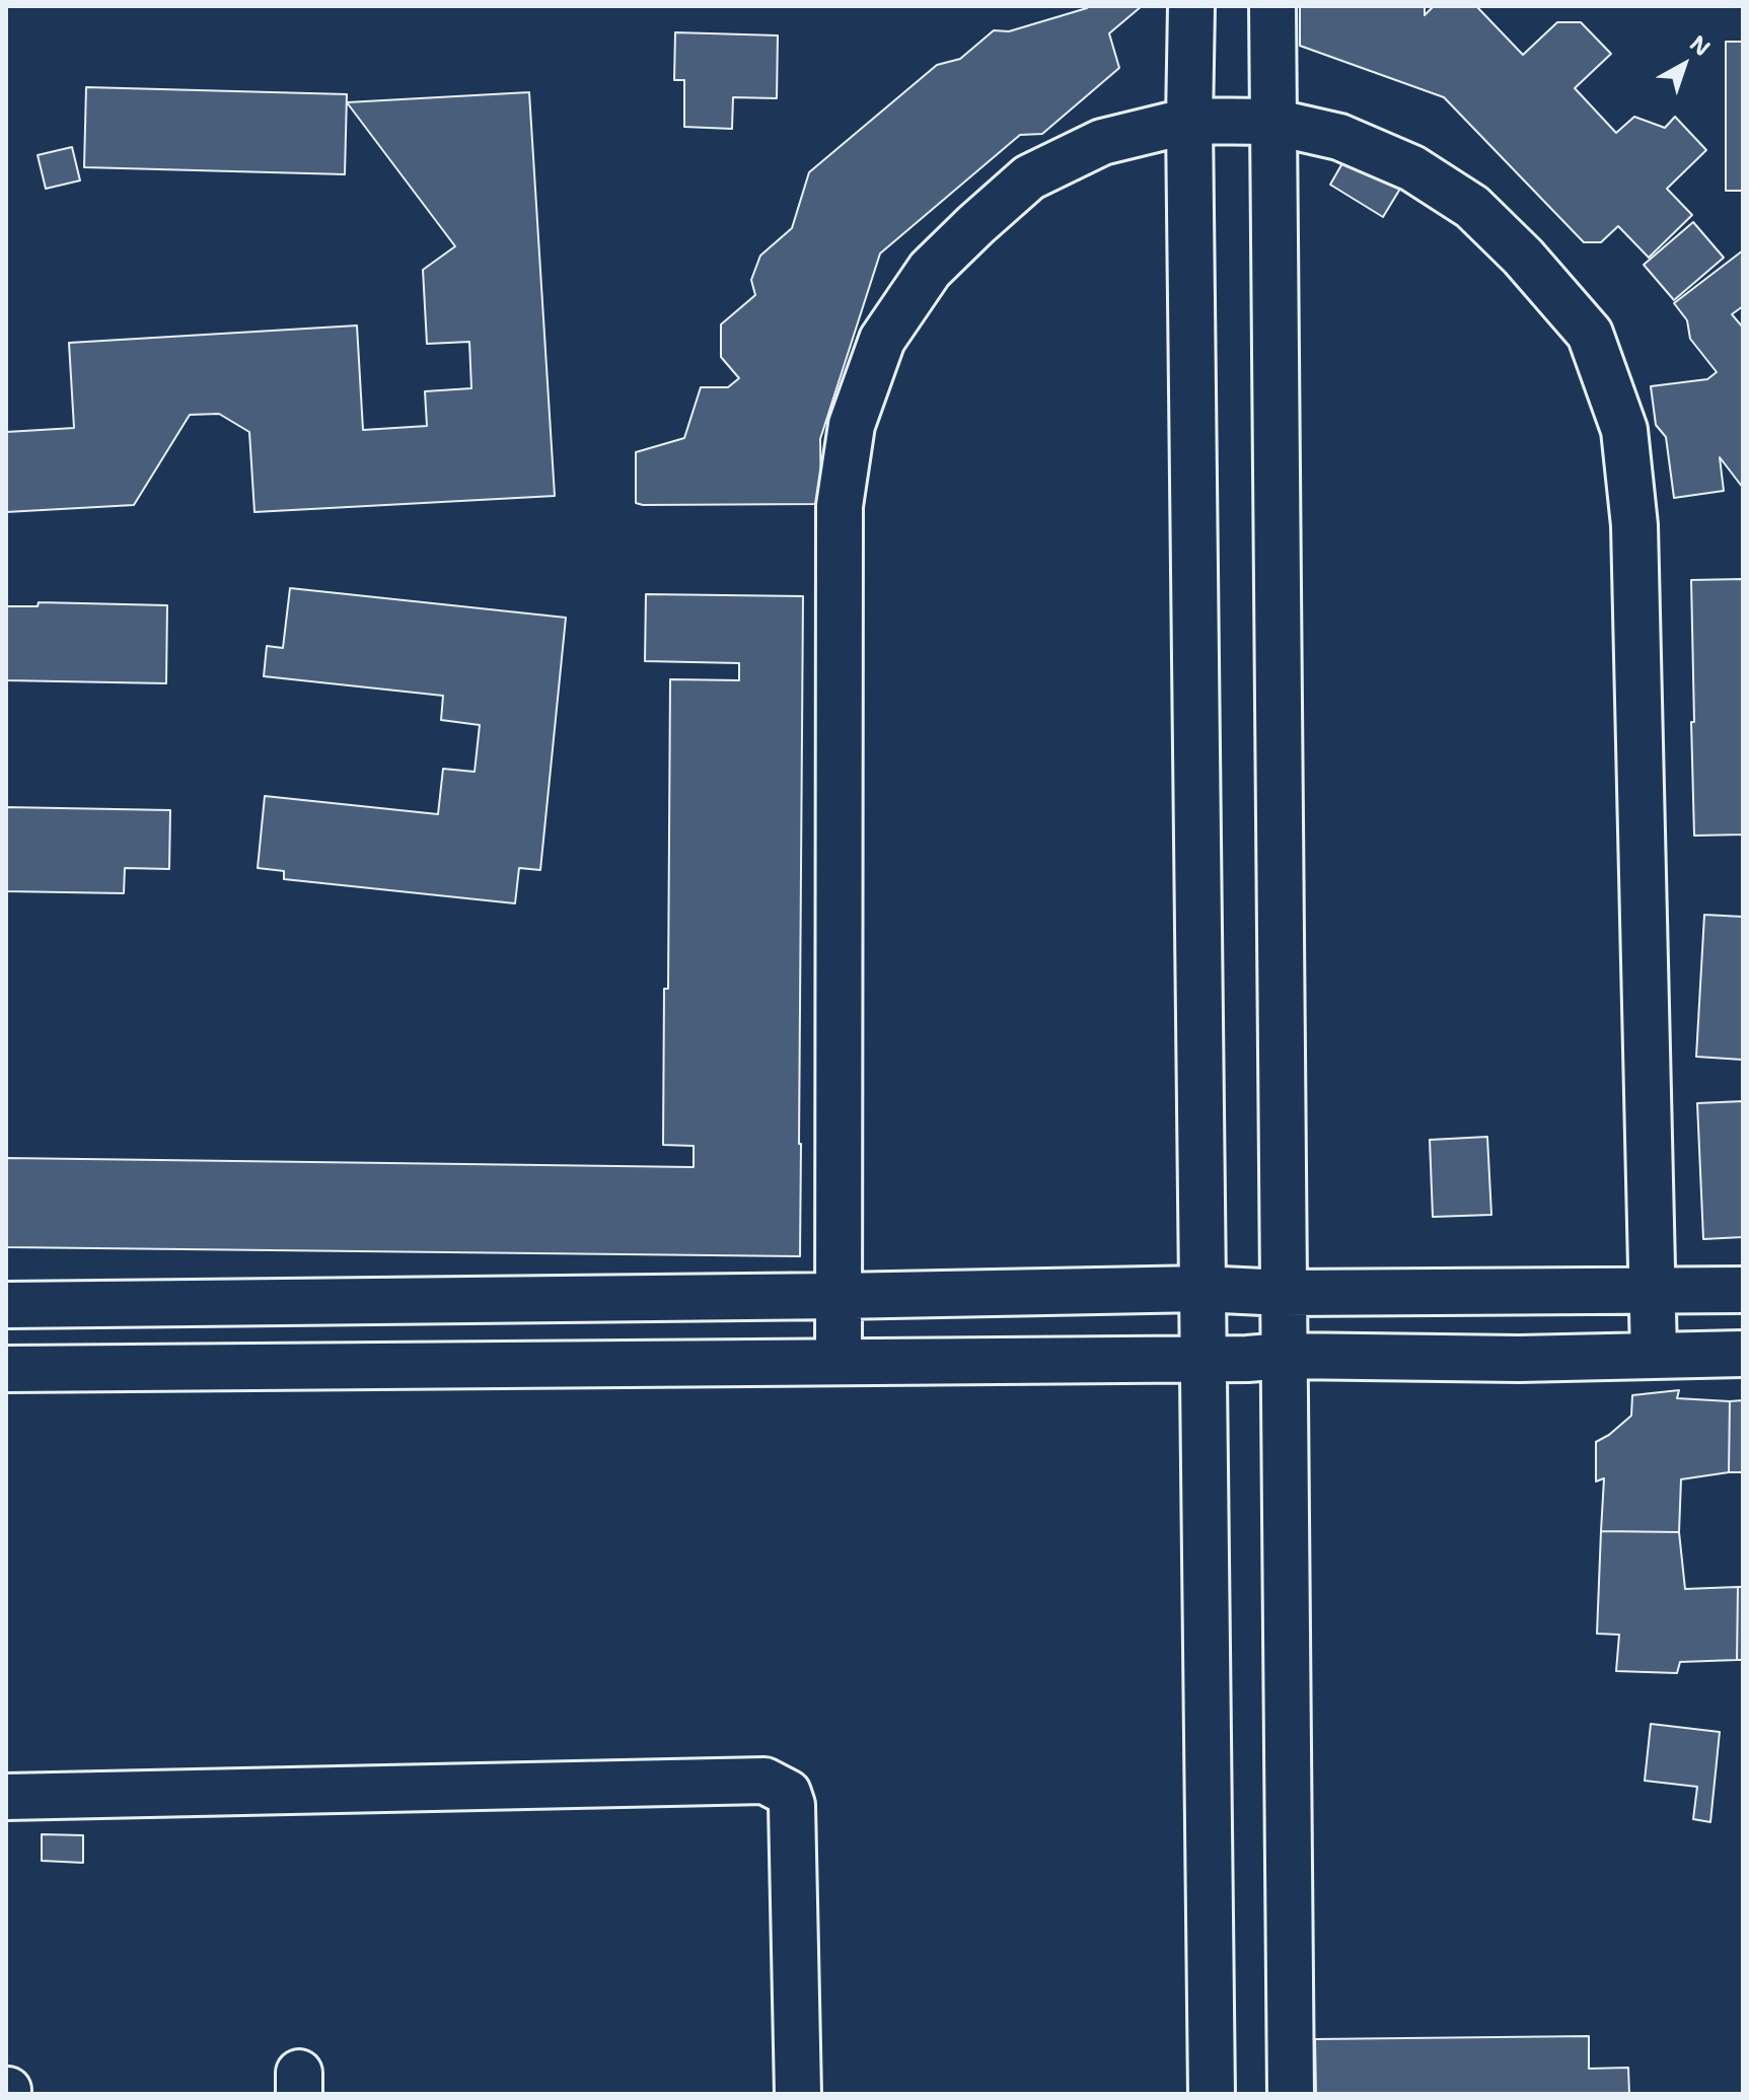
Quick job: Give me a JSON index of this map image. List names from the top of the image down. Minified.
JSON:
{"north":"top right"}
